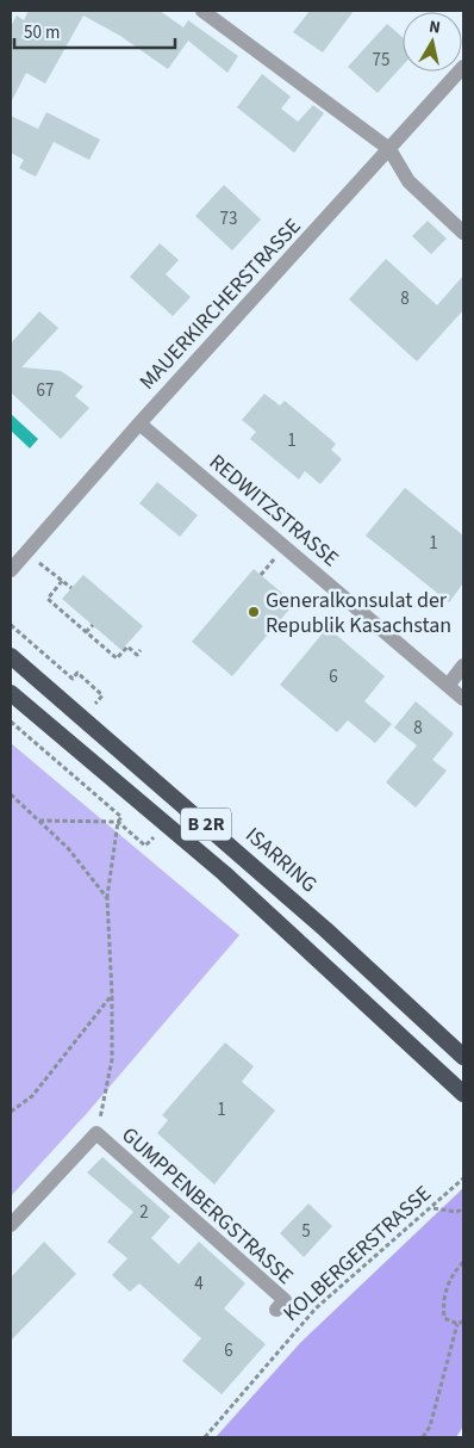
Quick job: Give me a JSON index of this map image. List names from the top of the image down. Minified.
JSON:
{"streets":{"highway":["B 2R","ISARRING"],"street":["MAUERKIRCHERSTRASSE","REDWITZSTRASSE","GUMPPENBERGSTRASSE"],"path":["KOLBERGERSTRASSE"]},"crossings":[["MAUERKIRCHERSTRASSE","REDWITZSTRASSE"]],"places":["Generalkonsulat der Republik Kasachstan"],"house_numbers":["75","73","8","67","1","1","6","8","1","2","5","4","6"],"scale_bar":"50 m","north":"top"}
